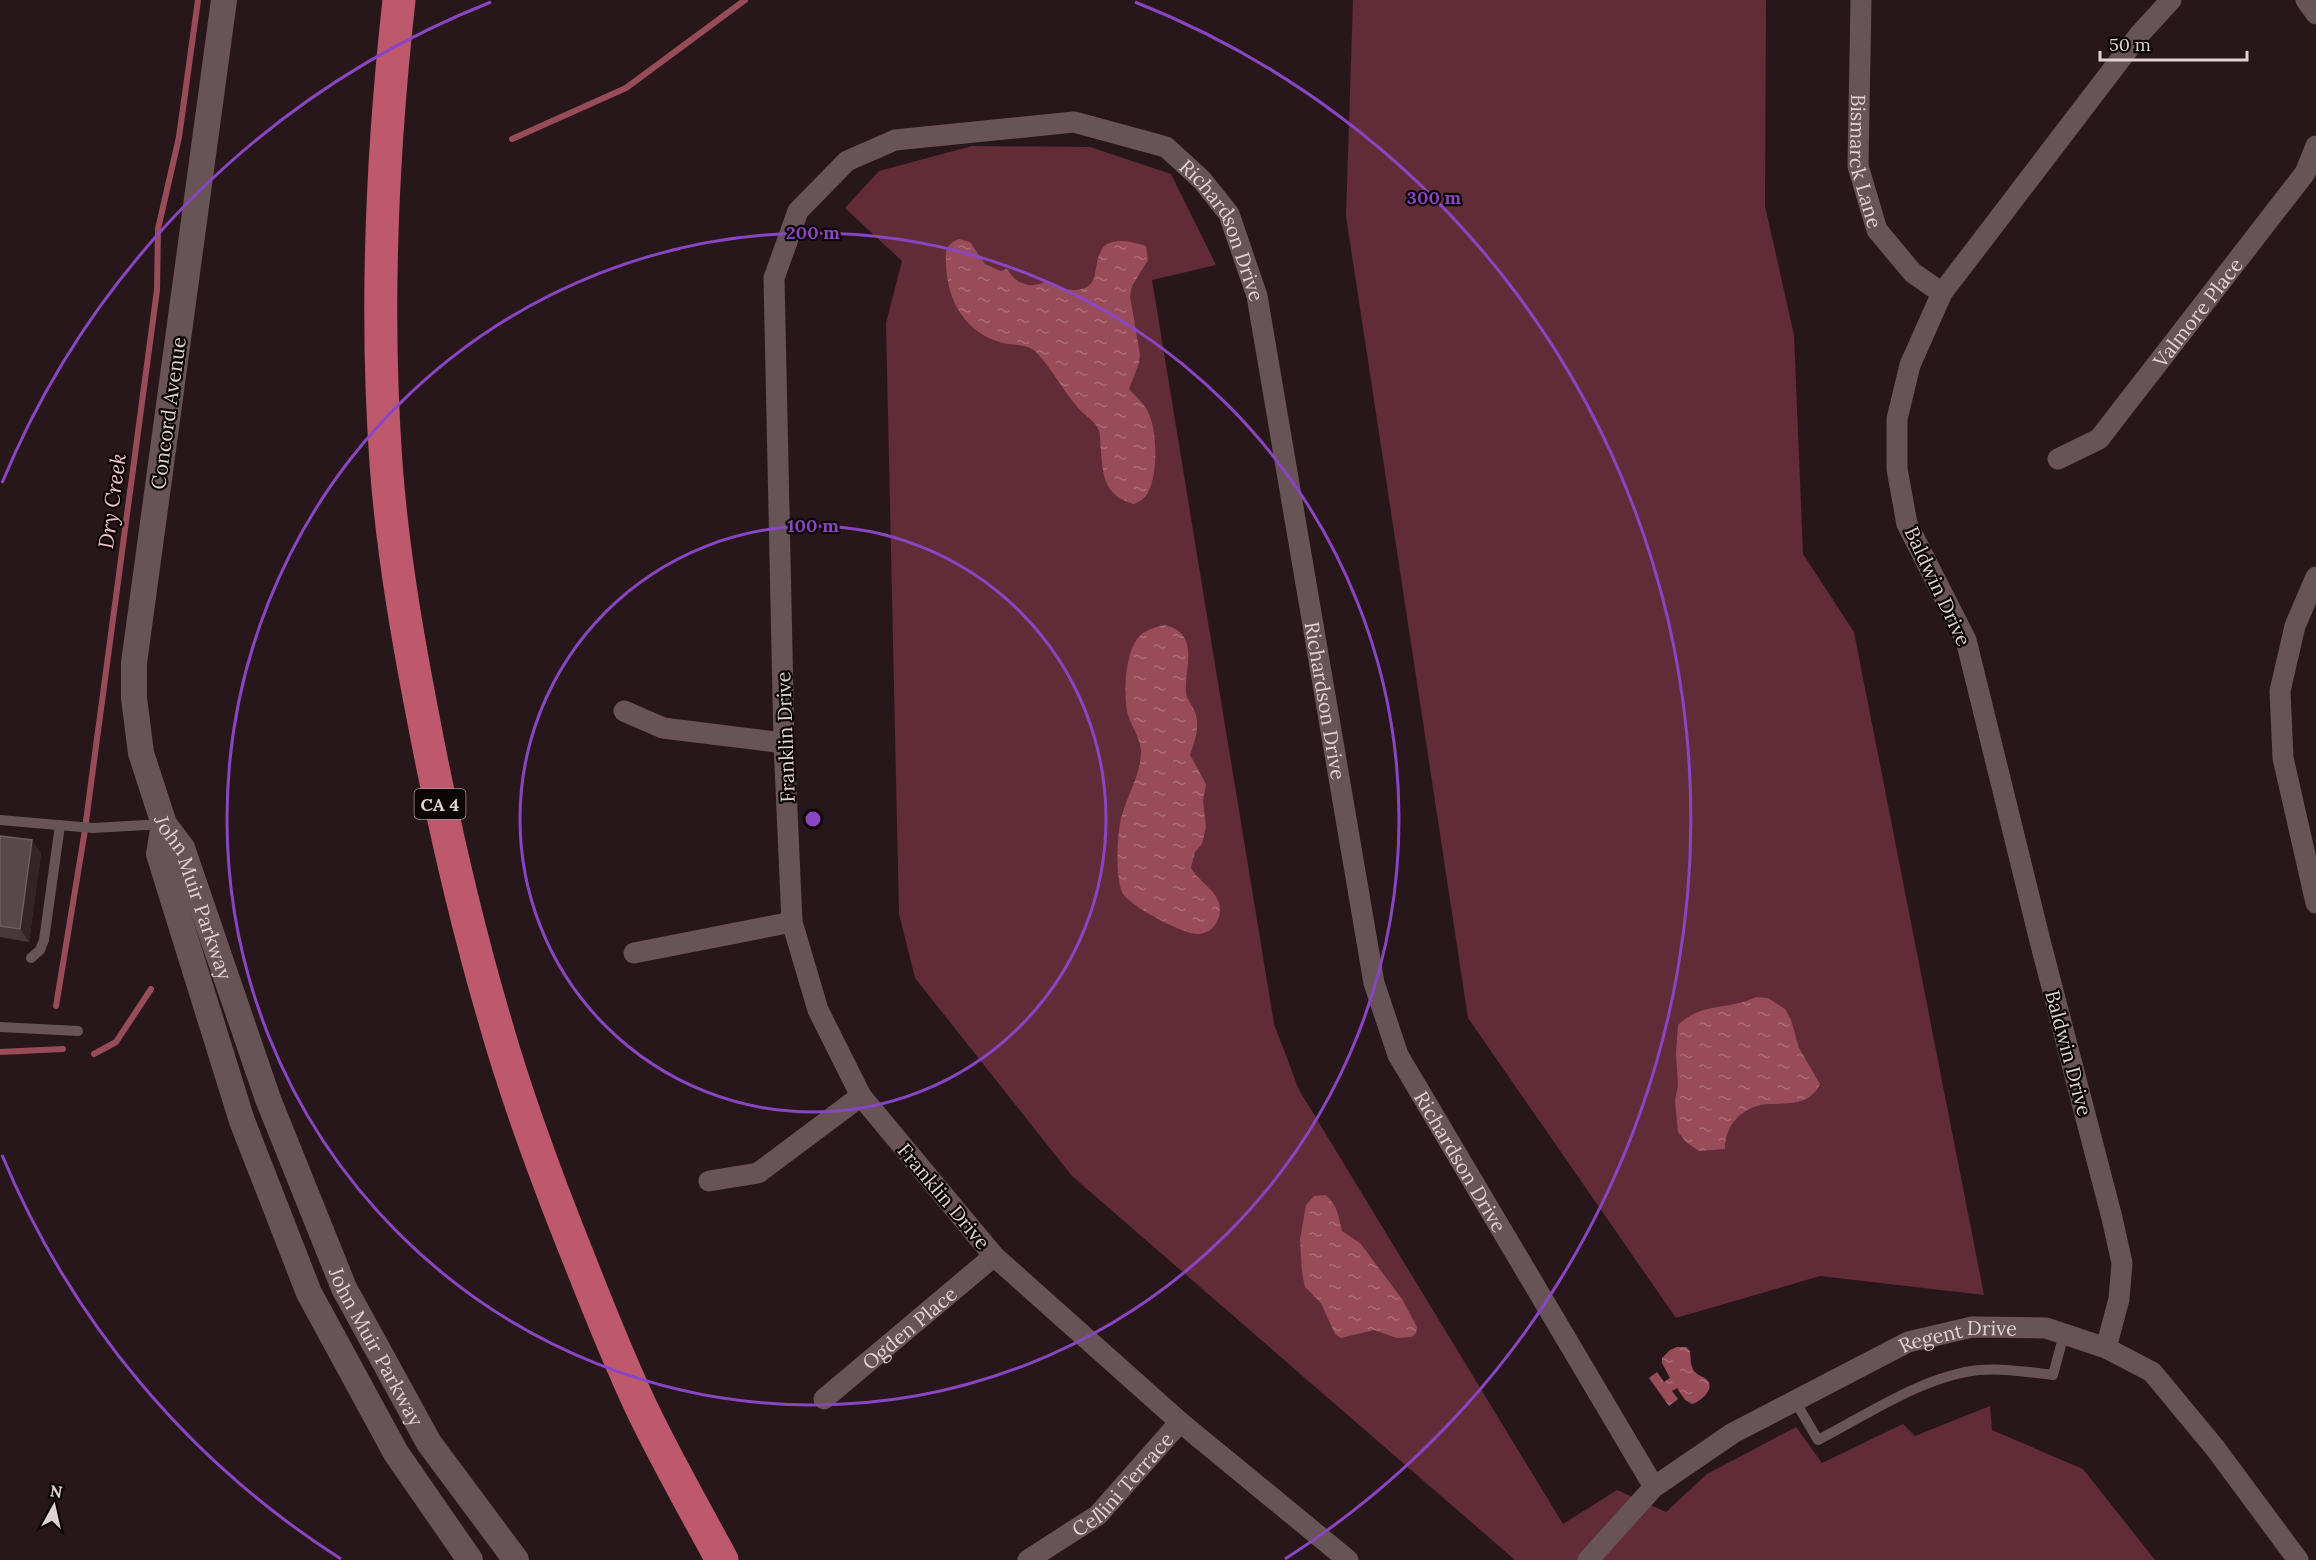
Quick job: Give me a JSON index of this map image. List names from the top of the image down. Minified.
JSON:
{"streets":{"highway":["CA 4"],"street":["Bismarck Lane","Richardson Drive","Valmore Place","Concord Avenue","Baldwin Drive","Franklin Drive","John Muir Parkway","Ogden Place","Regent Drive","Cellini Terrace"]},"crossings":[["Bismarck Lane","Baldwin Drive"],["Richardson Drive","Franklin Drive"],["Richardson Drive","Regent Drive"],["Concord Avenue","John Muir Parkway"],["Baldwin Drive","Regent Drive"],["Franklin Drive","Ogden Place"],["Franklin Drive","Cellini Terrace"]],"water":["Dry Creek"],"scale_bar":"50 m","north":"top","rings":["300 m","200 m","100 m"]}
